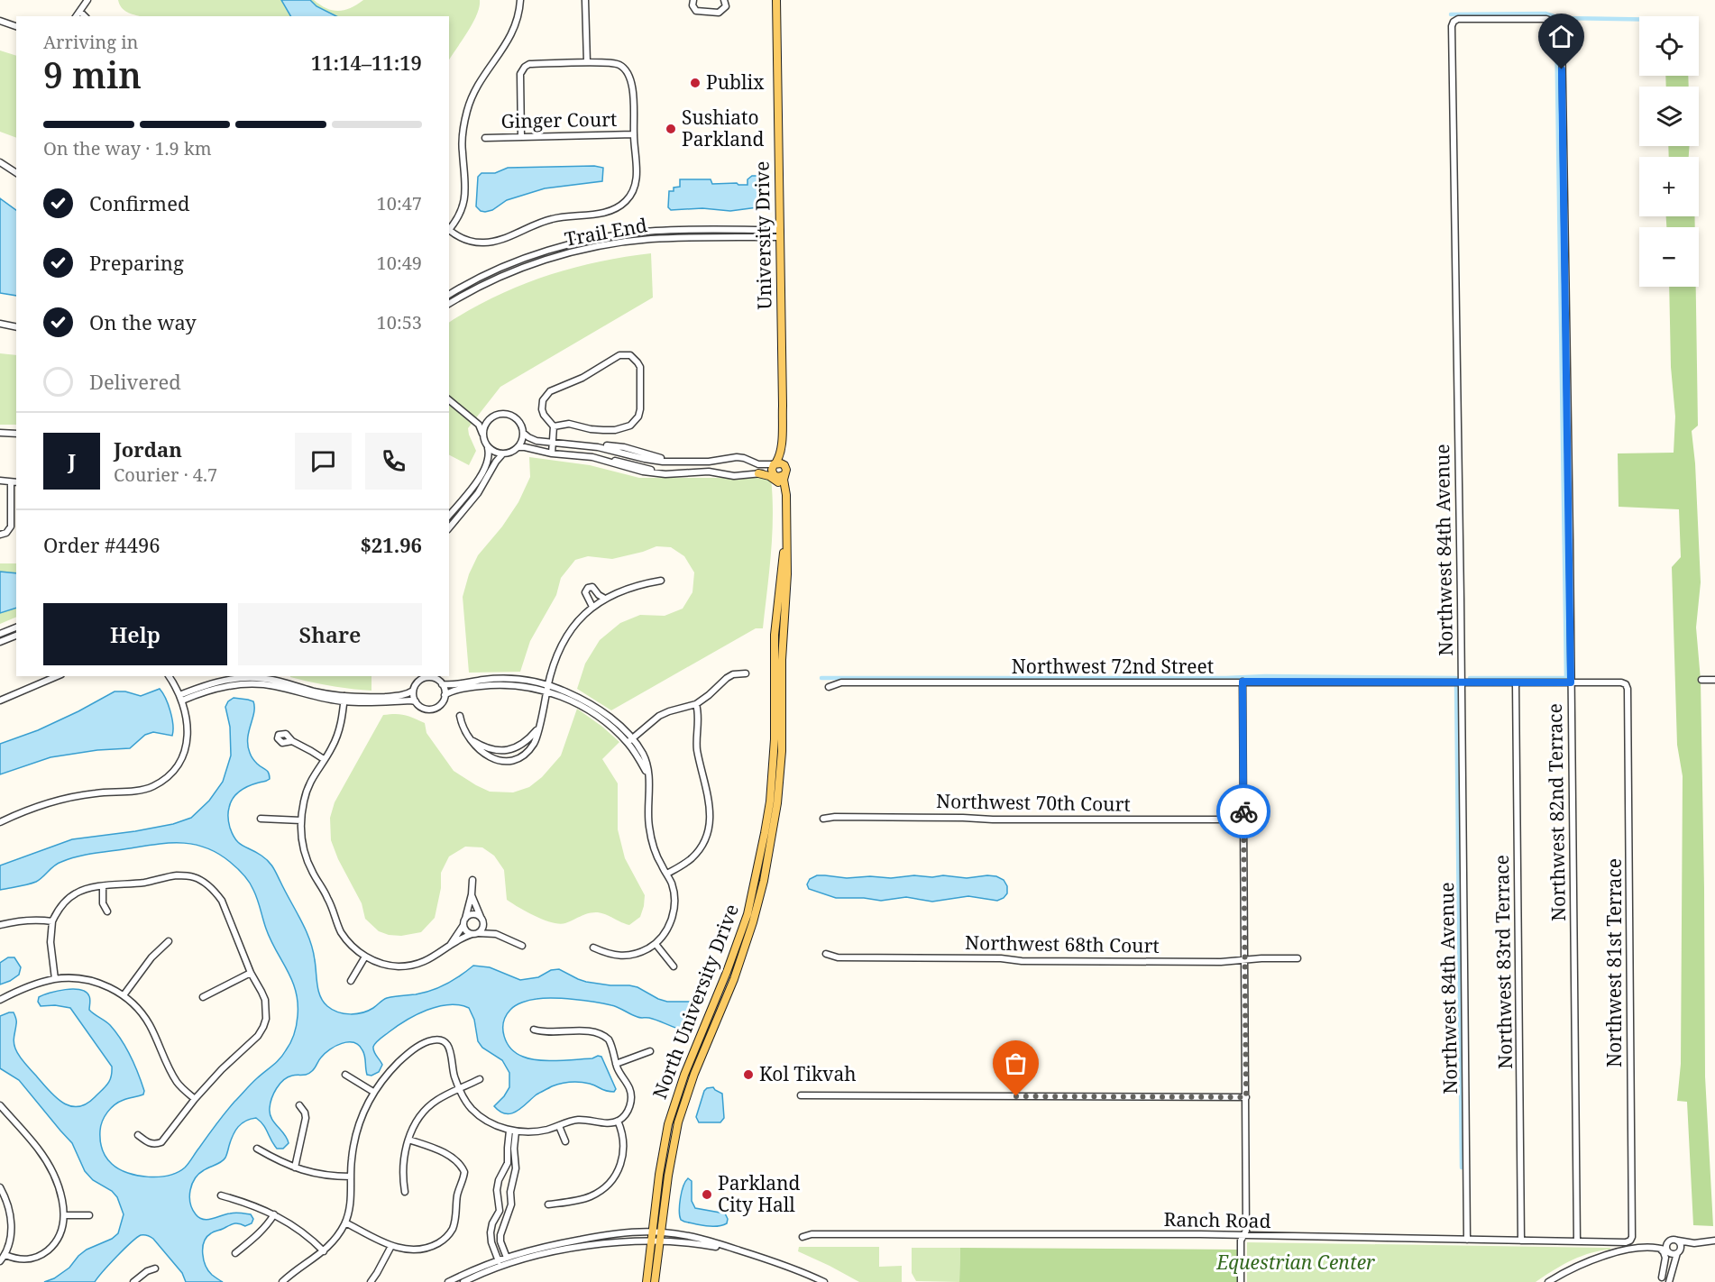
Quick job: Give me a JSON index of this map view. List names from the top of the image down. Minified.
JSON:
{"streets":{"main road":["University Drive","North University Drive"],"street":["Ginger Court","Trail End","Northwest 84th Avenue","Northwest 72nd Street","Northwest 70th Court","Northwest 82nd Terrace","Northwest 68th Court","Northwest 83rd Terrace","Northwest 81st Terrace","Ranch Road"]},"crossings":[["Trail End","University Drive"],["Northwest 84th Avenue","Northwest 72nd Street"],["Northwest 84th Avenue","Northwest 82nd Terrace"],["Northwest 84th Avenue","Ranch Road"],["Northwest 72nd Street","Northwest 82nd Terrace"],["Northwest 72nd Street","Northwest 83rd Terrace"],["Northwest 72nd Street","Northwest 81st Terrace"],["Northwest 82nd Terrace","Ranch Road"],["Northwest 83rd Terrace","Ranch Road"],["Northwest 81st Terrace","Ranch Road"]],"parks":["Equestrian Center"],"places":["Publix","Sushiato Parkland","Kol Tikvah","Parkland City Hall"],"page":{"map_buttons":["+","−"],"heading":["9 min","Arriving in","11:14–11:19"],"panel":["Jordan","Courier · 4.7","Order #4496","$21.96"],"bar":"On the way · 1.9 km","list":[["Confirmed","10:47"],["Preparing","10:49"],["On the way","10:53"],"Delivered"],"round":"J","buttons":["Help","Share"]}}
